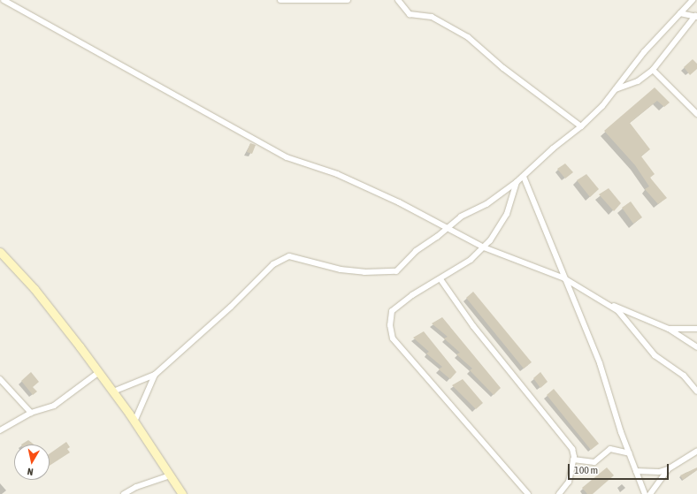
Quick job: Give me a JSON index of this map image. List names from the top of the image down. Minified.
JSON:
{"scale_bar":"100 m","north":"bottom"}
